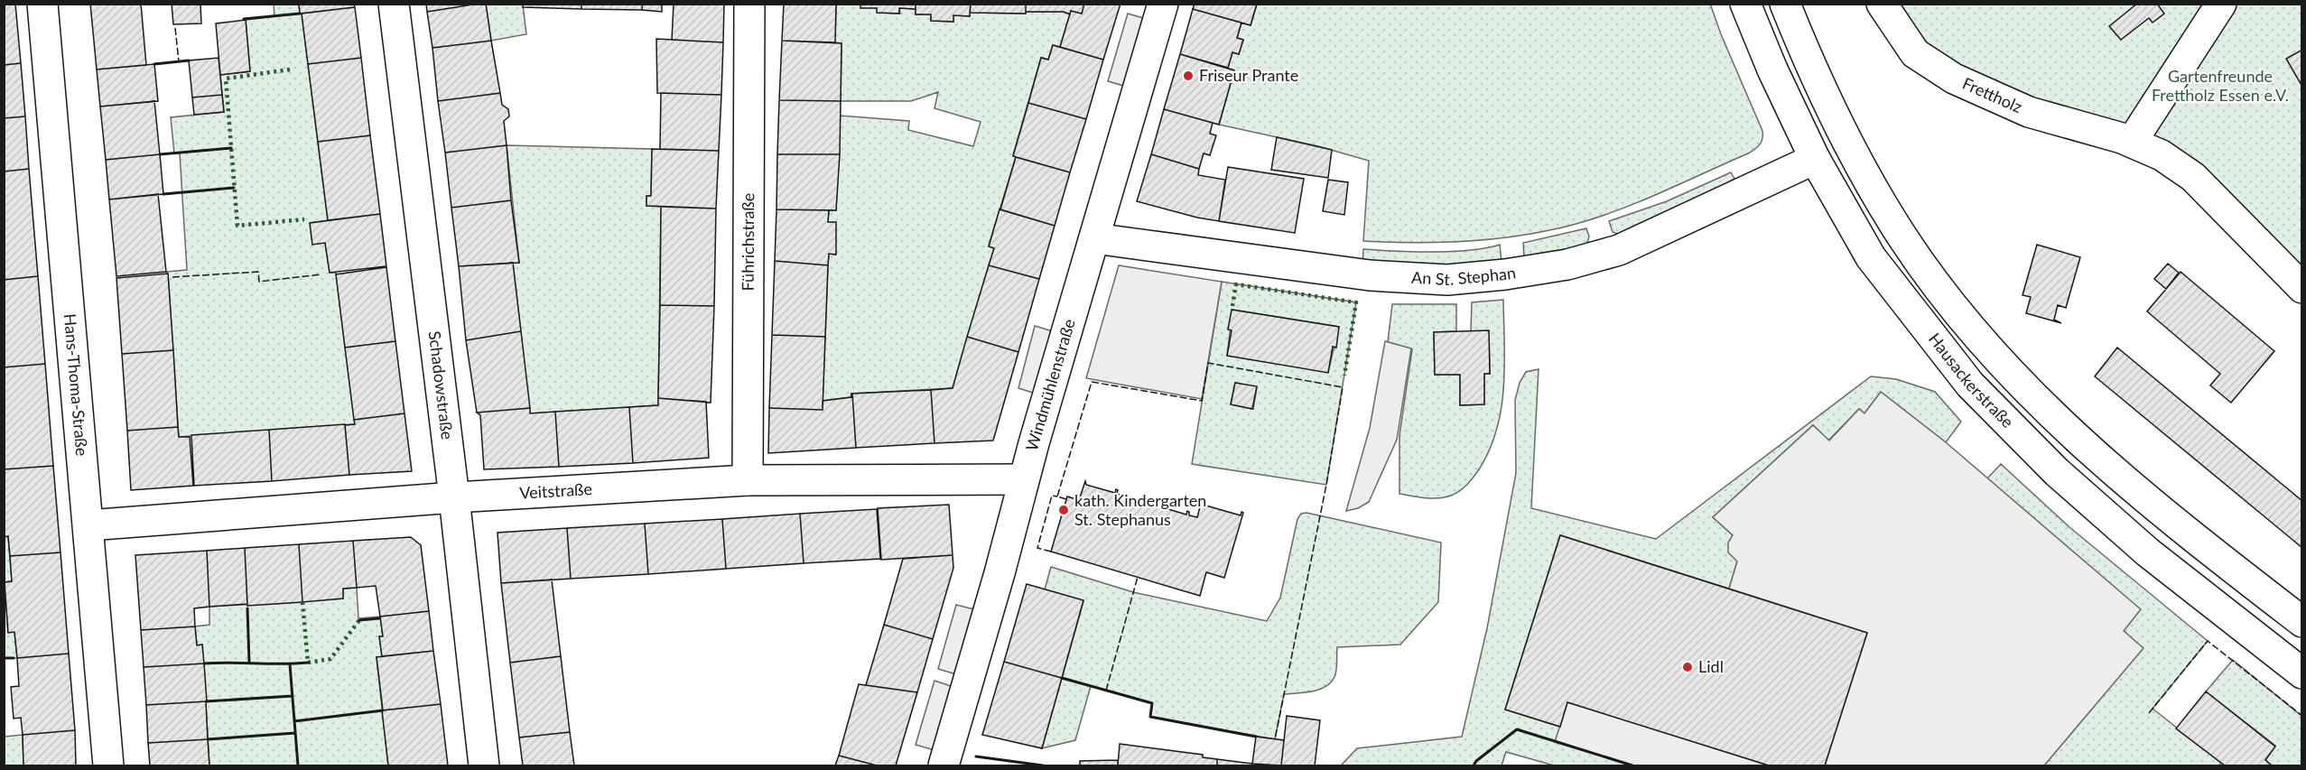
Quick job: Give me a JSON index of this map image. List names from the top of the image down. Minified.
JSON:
{"streets":{"street":["Frettholz","Führichstraße","An St. Stephan","Hausackerstraße","Hans-Thoma-Straße","Schadowstraße","Windmühlenstraße","Veitstraße"]},"crossings":[["Führichstraße","Veitstraße"],["An St. Stephan","Hausackerstraße"],["An St. Stephan","Windmühlenstraße"],["Hans-Thoma-Straße","Veitstraße"],["Schadowstraße","Veitstraße"],["Windmühlenstraße","Veitstraße"]],"parks":["Gartenfreunde Frettholz Essen e.V."],"places":["Friseur Prante","kath. Kindergarten St. Stephanus","Lidl"]}
